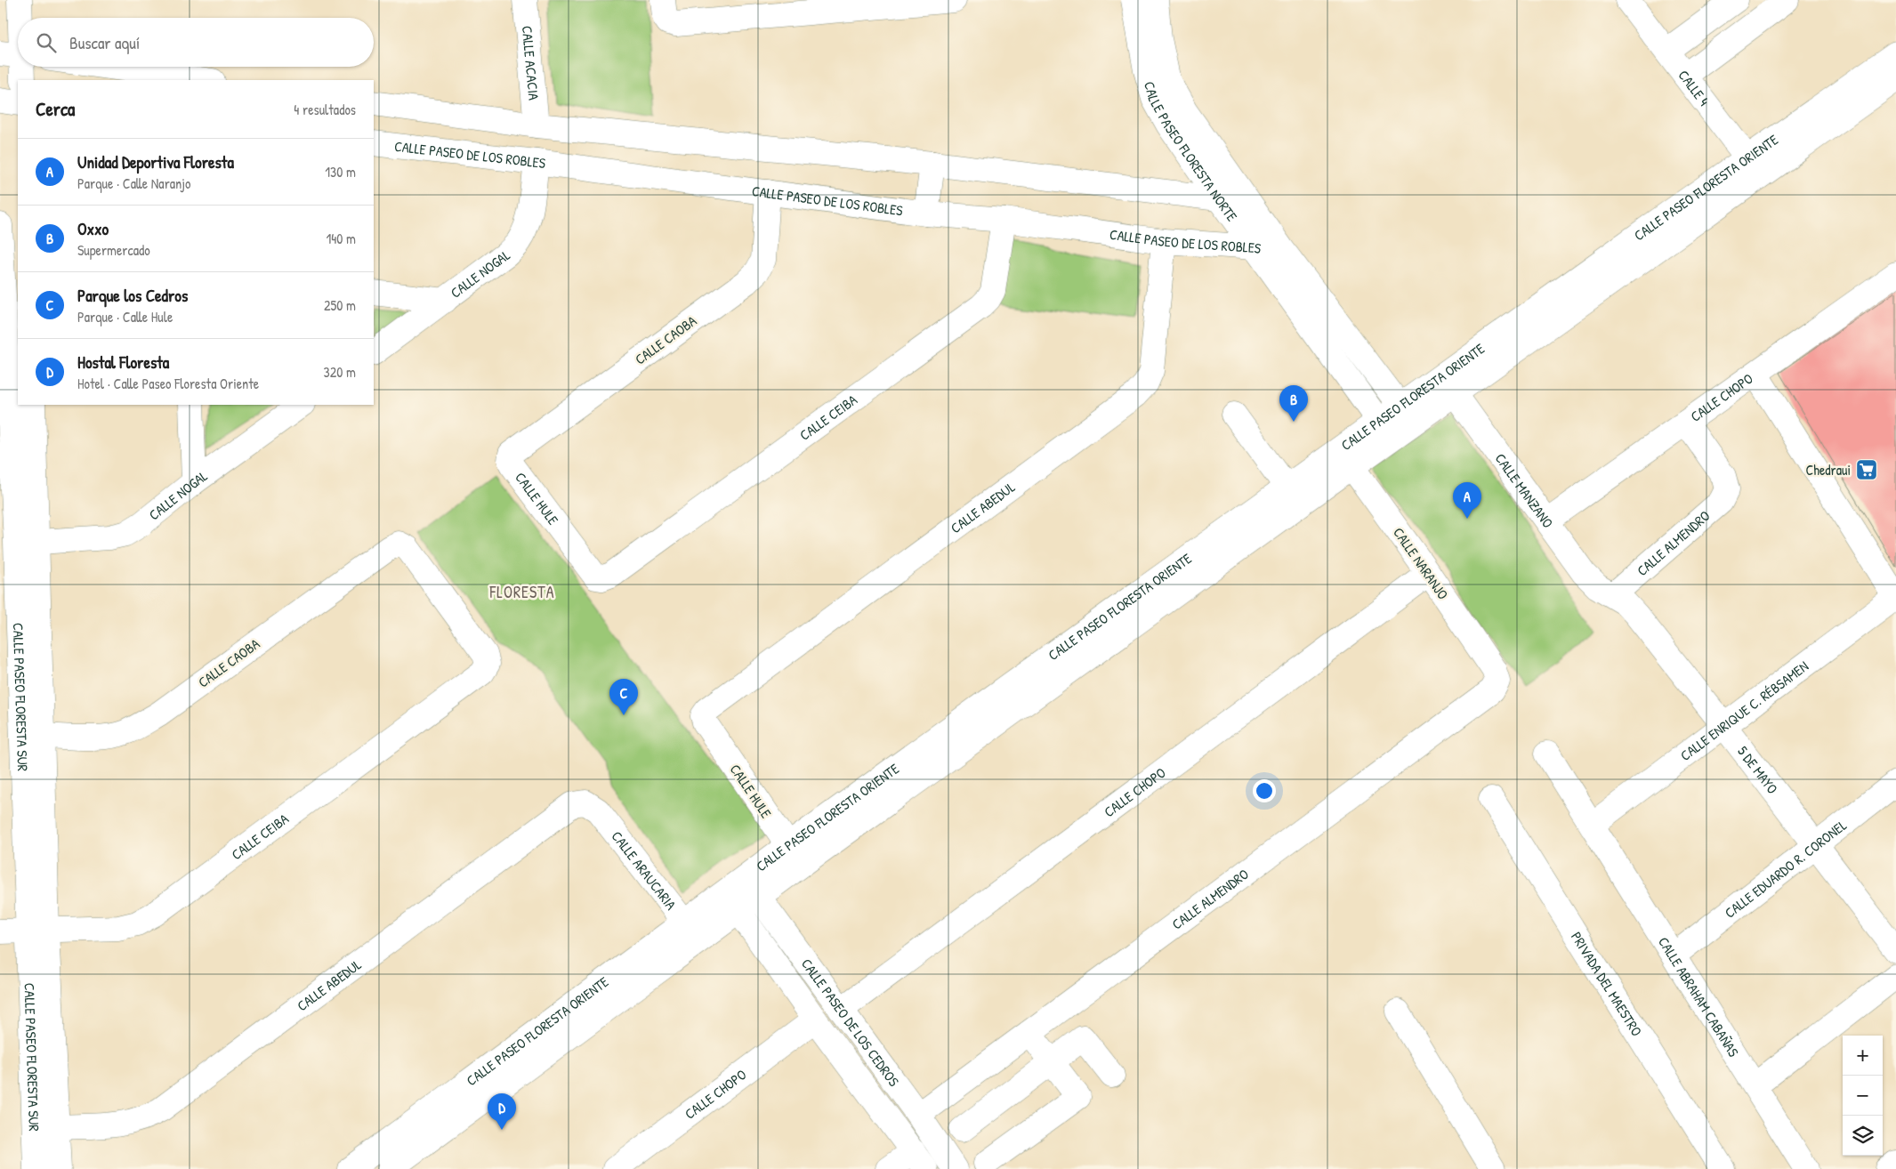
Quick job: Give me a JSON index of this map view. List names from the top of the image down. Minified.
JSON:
{"streets":{"street":["CALLE ACACIA","CALLE 4","CALLE PASEO FLORESTA NORTE","CALLE PASEO DE LOS ROBLES","CALLE PASEO FLORESTA ORIENTE","CALLE NOGAL","CALLE CAOBA","CALLE CHOPO","CALLE CEIBA","CALLE MANZANO","CALLE HULE","CALLE ABEDUL","CALLE ALMENDRO","CALLE NARANJO","CALLE PASEO FLORESTA SUR","CALLE ENRIQUE C. RÉBSAMEN","5 DE MAYO","CALLE EDUARDO R. CORONEL","CALLE ARAUCARIA","PRIVADA DEL MAESTRO","CALLE ABRAHAM CABAÑAS","CALLE PASEO DE LOS CEDROS"]},"crossings":[["CALLE 4","CALLE PASEO FLORESTA ORIENTE"],["CALLE PASEO FLORESTA NORTE","CALLE PASEO DE LOS ROBLES"],["CALLE PASEO FLORESTA NORTE","CALLE PASEO FLORESTA ORIENTE"],["CALLE PASEO DE LOS ROBLES","CALLE NOGAL"],["CALLE PASEO DE LOS ROBLES","CALLE CAOBA"],["CALLE PASEO DE LOS ROBLES","CALLE CEIBA"],["CALLE PASEO DE LOS ROBLES","CALLE ABEDUL"],["CALLE PASEO FLORESTA ORIENTE","CALLE MANZANO"],["CALLE PASEO FLORESTA ORIENTE","CALLE HULE"],["CALLE PASEO FLORESTA ORIENTE","CALLE NARANJO"],["CALLE PASEO FLORESTA ORIENTE","CALLE ARAUCARIA"],["CALLE PASEO FLORESTA ORIENTE","CALLE PASEO DE LOS CEDROS"],["CALLE NOGAL","CALLE PASEO FLORESTA SUR"],["CALLE CAOBA","CALLE CEIBA"],["CALLE CAOBA","CALLE HULE"],["CALLE CAOBA","CALLE PASEO FLORESTA SUR"],["CALLE CHOPO","CALLE MANZANO"],["CALLE CHOPO","CALLE ALMENDRO"],["CALLE CHOPO","CALLE NARANJO"],["CALLE CHOPO","CALLE PASEO DE LOS CEDROS"],["CALLE CEIBA","CALLE HULE"],["CALLE CEIBA","CALLE PASEO FLORESTA SUR"],["CALLE MANZANO","CALLE ALMENDRO"],["CALLE MANZANO","5 DE MAYO"],["CALLE HULE","CALLE ABEDUL"],["CALLE ABEDUL","CALLE PASEO FLORESTA SUR"],["CALLE ABEDUL","CALLE ARAUCARIA"],["CALLE ALMENDRO","CALLE NARANJO"],["CALLE ALMENDRO","5 DE MAYO"],["CALLE ALMENDRO","CALLE PASEO DE LOS CEDROS"],["CALLE ENRIQUE C. RÉBSAMEN","5 DE MAYO"],["CALLE ENRIQUE C. RÉBSAMEN","CALLE ABRAHAM CABAÑAS"],["5 DE MAYO","CALLE EDUARDO R. CORONEL"],["CALLE EDUARDO R. CORONEL","CALLE ABRAHAM CABAÑAS"]],"districts":["FLORESTA"],"places":{"supermarket":["Chedraui"]},"page":{"search":"Buscar aquí","heading":["Cerca","4 resultados"],"list":[{"mark":"A","name":"Unidad Deportiva Floresta","note":"Parque · Calle Naranjo","value":"130 m"},{"mark":"B","name":"Oxxo","note":"Supermercado","value":"140 m"},{"mark":"C","name":"Parque los Cedros","note":"Parque · Calle Hule","value":"250 m"},{"mark":"D","name":"Hostal Floresta","note":"Hotel · Calle Paseo Floresta Oriente","value":"320 m"}],"pins":["B","A","C","D"],"map_buttons":["+","−"]}}
